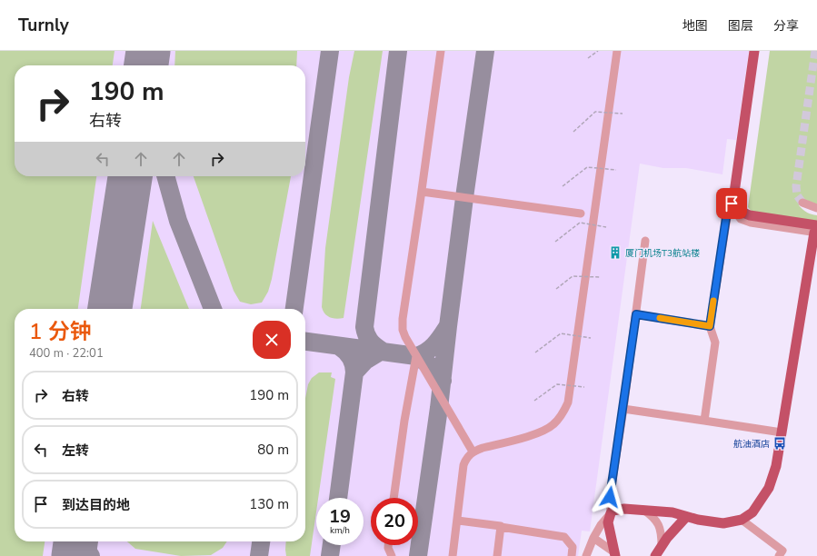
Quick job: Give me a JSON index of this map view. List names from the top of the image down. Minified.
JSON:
{"places":{"building":["厦门机场T3航站楼"],"bus stop":["航油酒店"]},"page":{"header":"Turnly","nav":["地图","图层","分享"],"turn":["190 m","右转"],"heading":["1 分钟","400 m · 22:01"],"list":[{"name":"右转","value":"190 m"},{"name":"左转","value":"80 m"},{"name":"到达目的地","value":"130 m"}],"speed":"19 km/h","limit":"20"}}
